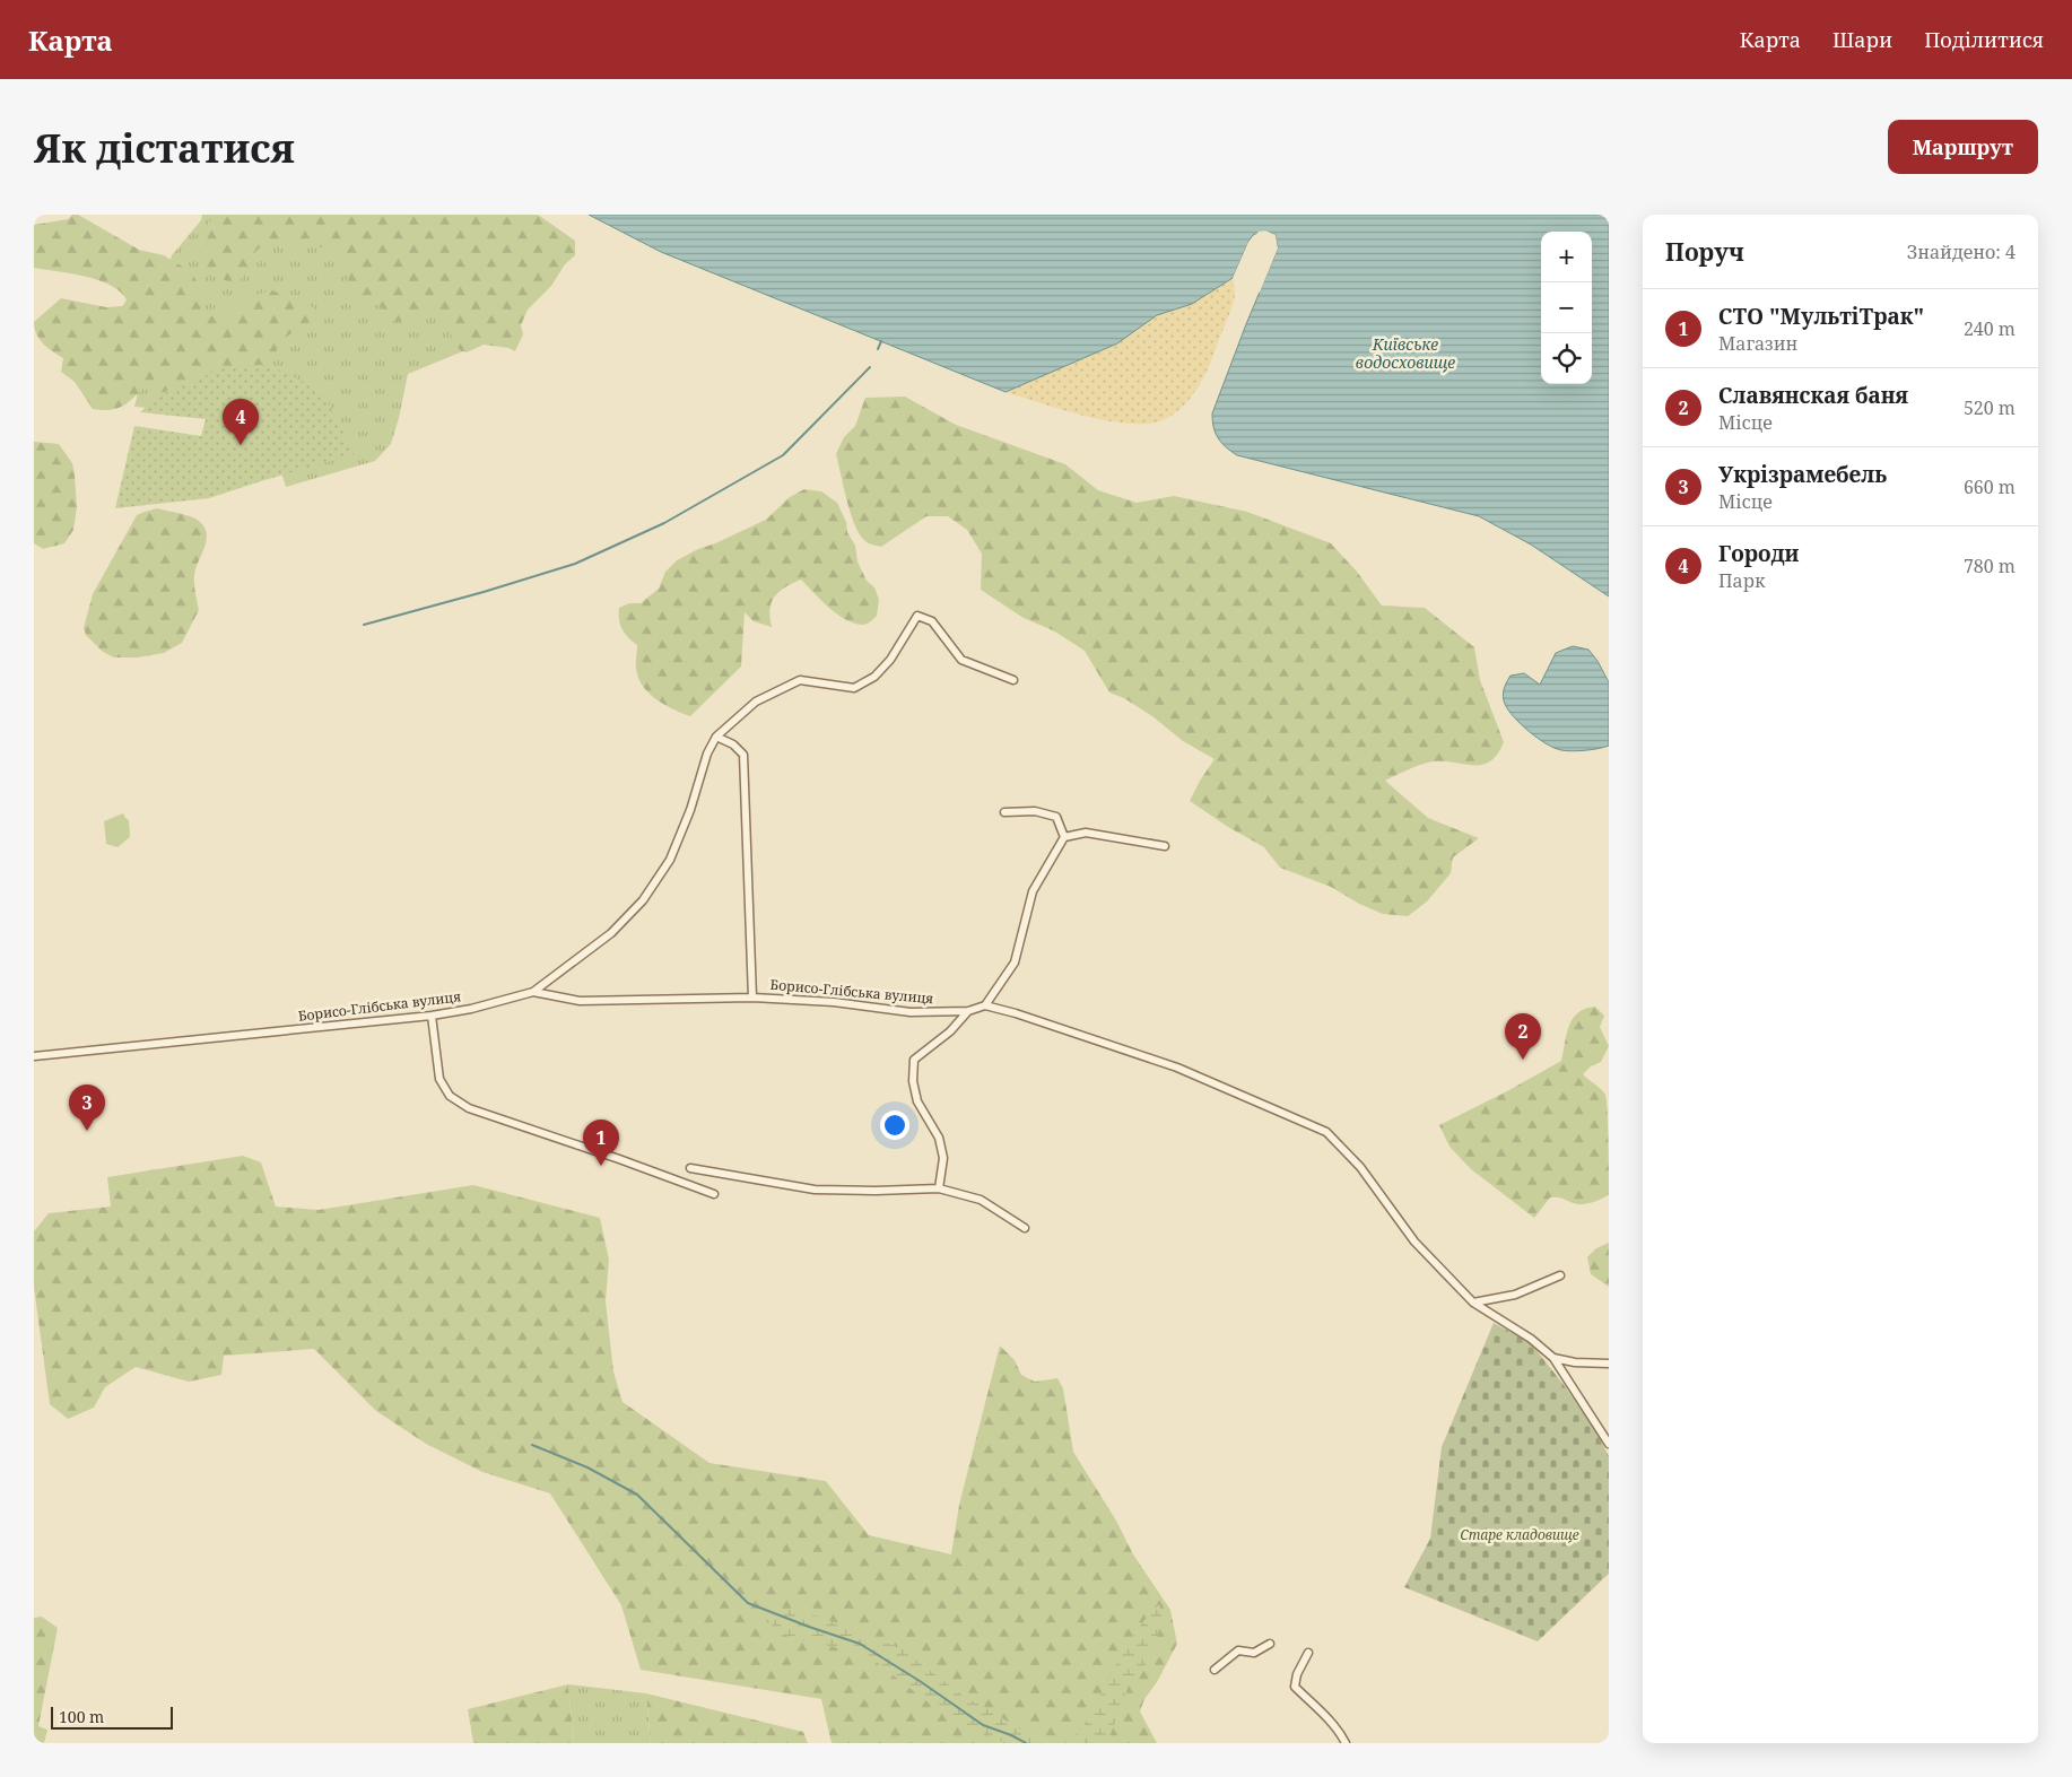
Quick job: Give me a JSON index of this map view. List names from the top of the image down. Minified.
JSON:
{"streets":{"street":["Борисо-Глібська вулиця"]},"water":["Київське водосховище"],"parks":["Старе кладовище"],"scale_bar":"100 m","page":{"header":"Карта","nav":["Карта","Шари","Поділитися"],"buttons":"Маршрут","title":"Як дістатися","heading":["Поруч","Знайдено: 4"],"map_buttons":["+","−"],"list":[{"mark":"1","name":"СТО \"МультіТрак\"","note":"Магазин","value":"240 m"},{"mark":"2","name":"Славянская баня","note":"Місце","value":"520 m"},{"mark":"3","name":"Укрізрамебель","note":"Місце","value":"660 m"},{"mark":"4","name":"Городи","note":"Парк","value":"780 m"}],"pins":["4","2","3","1"],"scale":"100 m"}}
